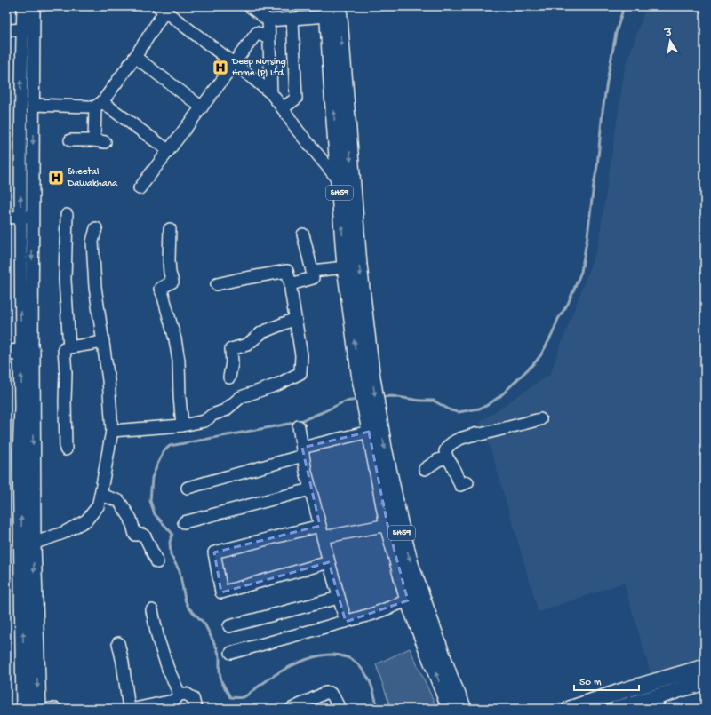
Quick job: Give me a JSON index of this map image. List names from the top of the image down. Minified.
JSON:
{"streets":{"main road":["SH59"]},"places":{"hospital":["Deep Nursing Home (P) Ltd","Sheetal Dawakhana"]},"scale_bar":"50 m","north":"top"}
